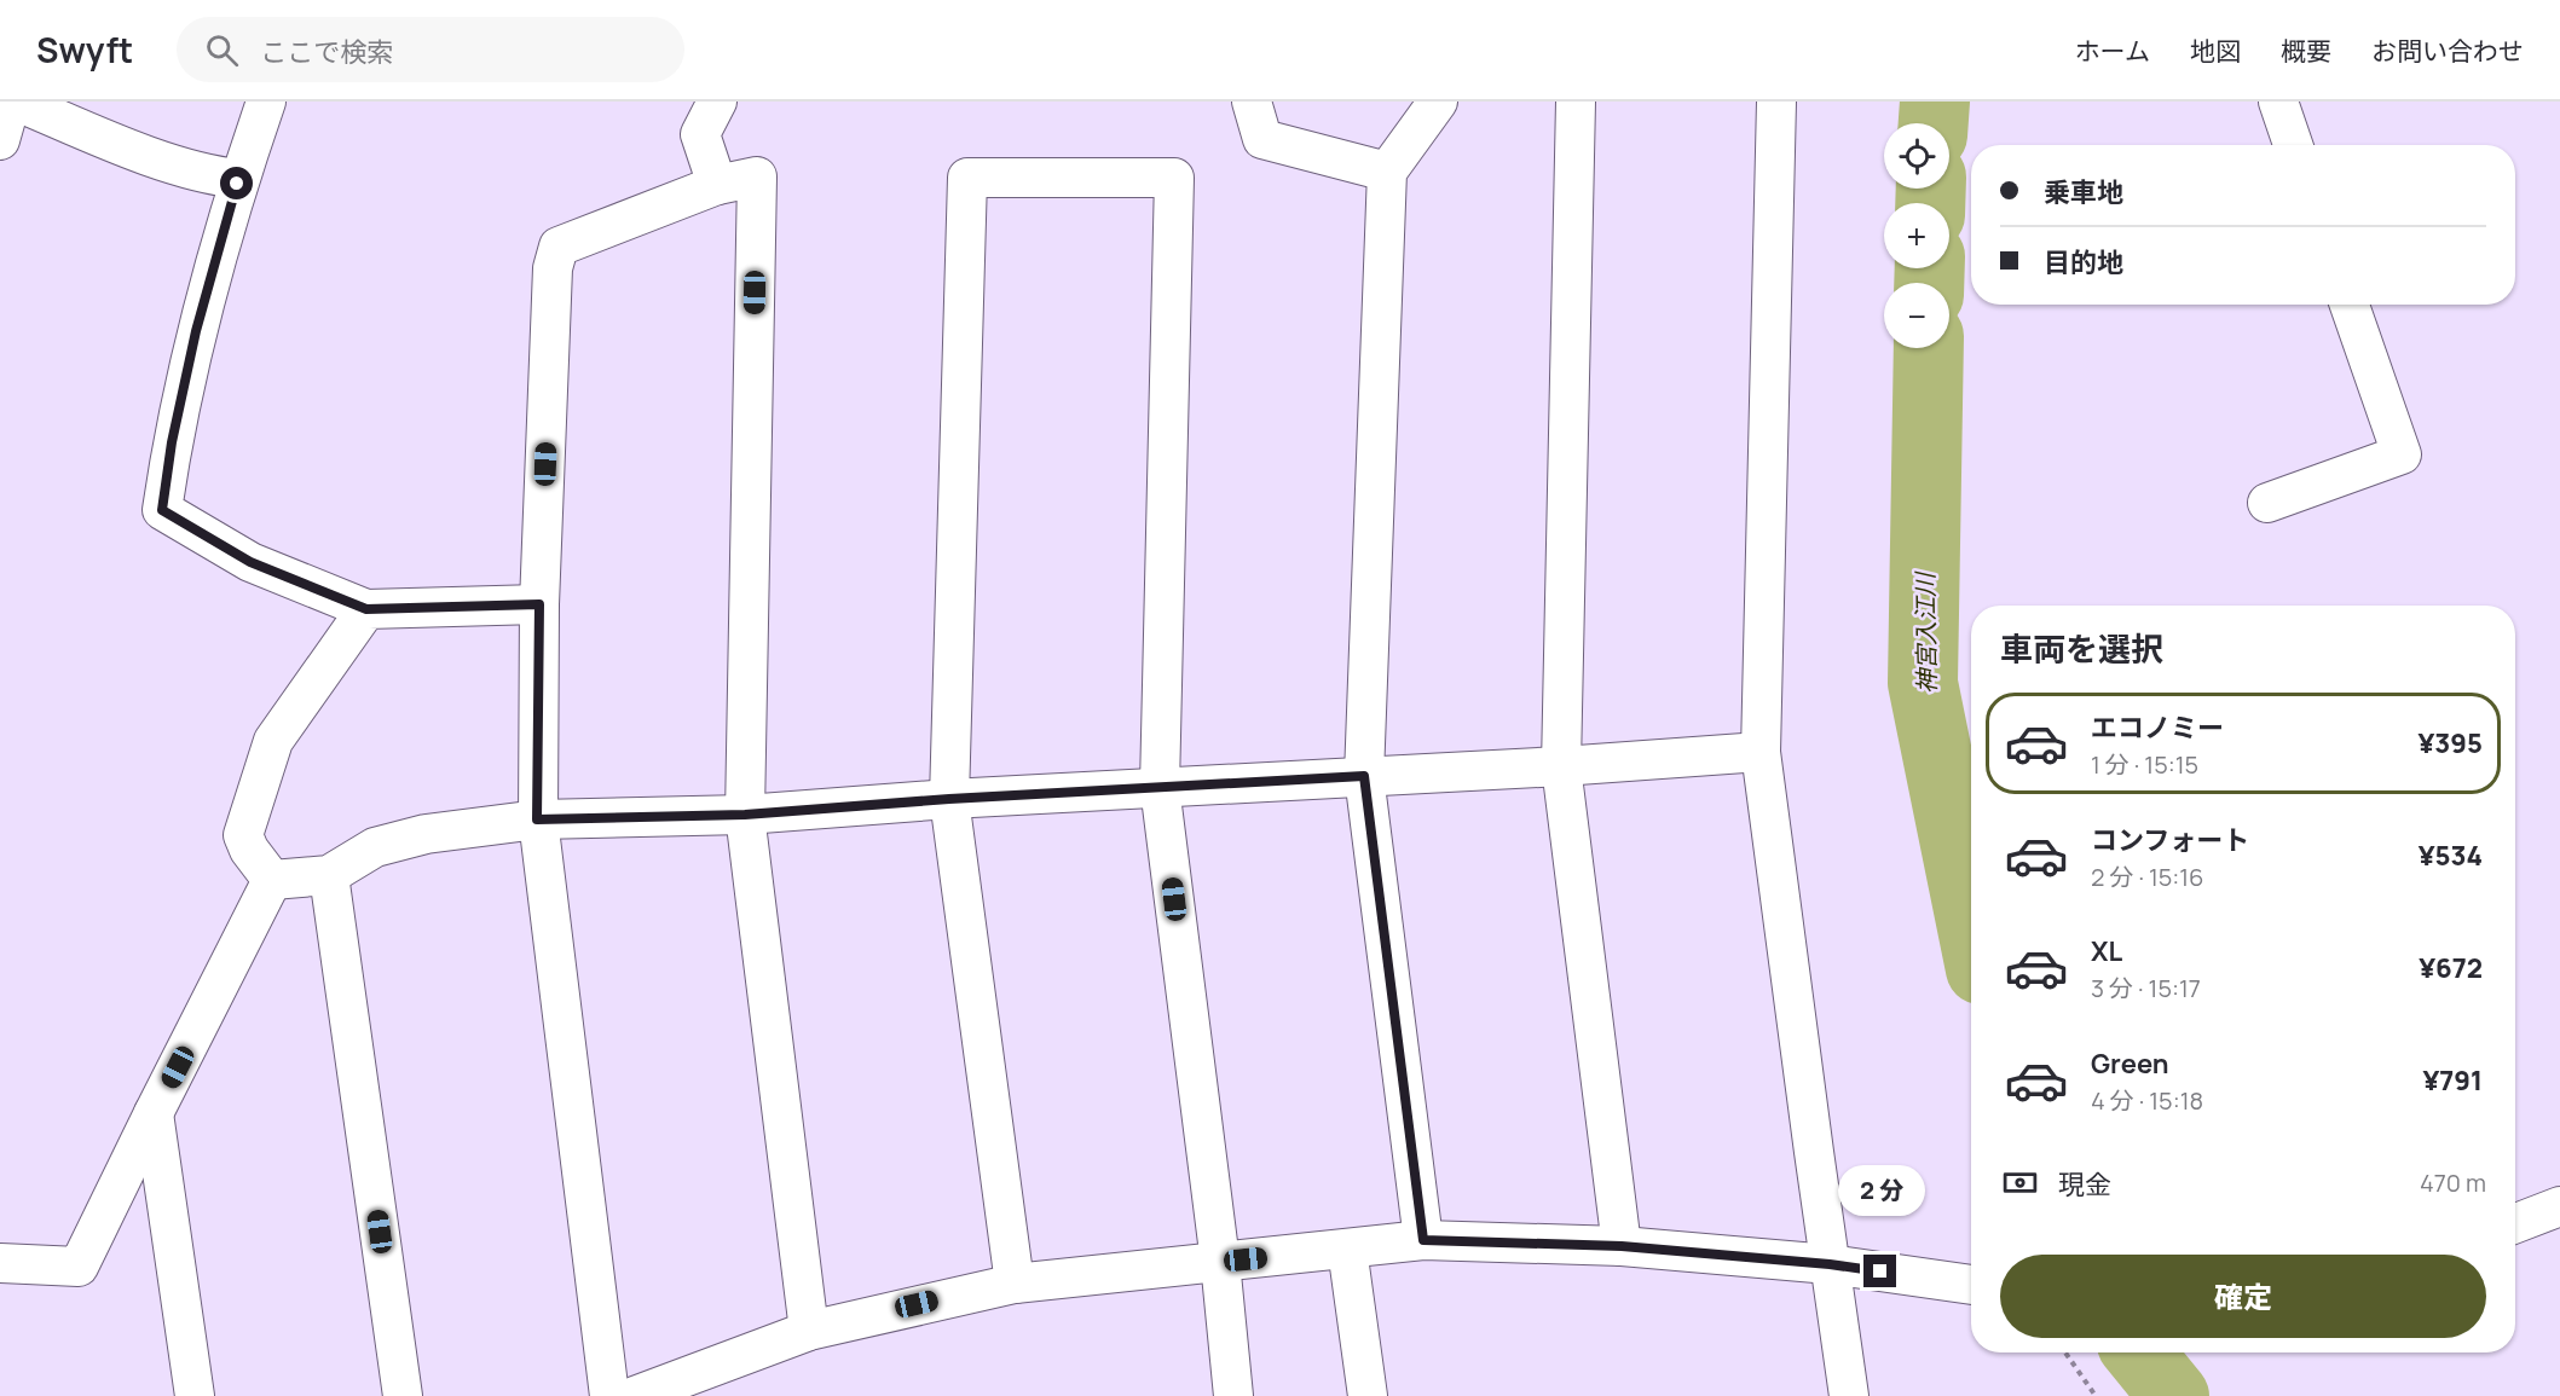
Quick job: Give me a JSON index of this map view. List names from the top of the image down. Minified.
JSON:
{"water":["神宮入江川"],"page":{"header":"Swyft","search":"ここで検索","nav":["ホーム","地図","概要","お問い合わせ"],"map_buttons":["+","−"],"banner":["乗車地","目的地"],"heading":"車両を選択","list":[{"name":"エコノミー","note":"1 分 · 15:15","value":"¥395"},{"name":"コンフォート","note":"2 分 · 15:16","value":"¥534"},{"name":"XL","note":"3 分 · 15:17","value":"¥672"},{"name":"Green","note":"4 分 · 15:18","value":"¥791"}],"pay":["現金","470 m"],"bubble":"2 分","buttons":"確定"}}
